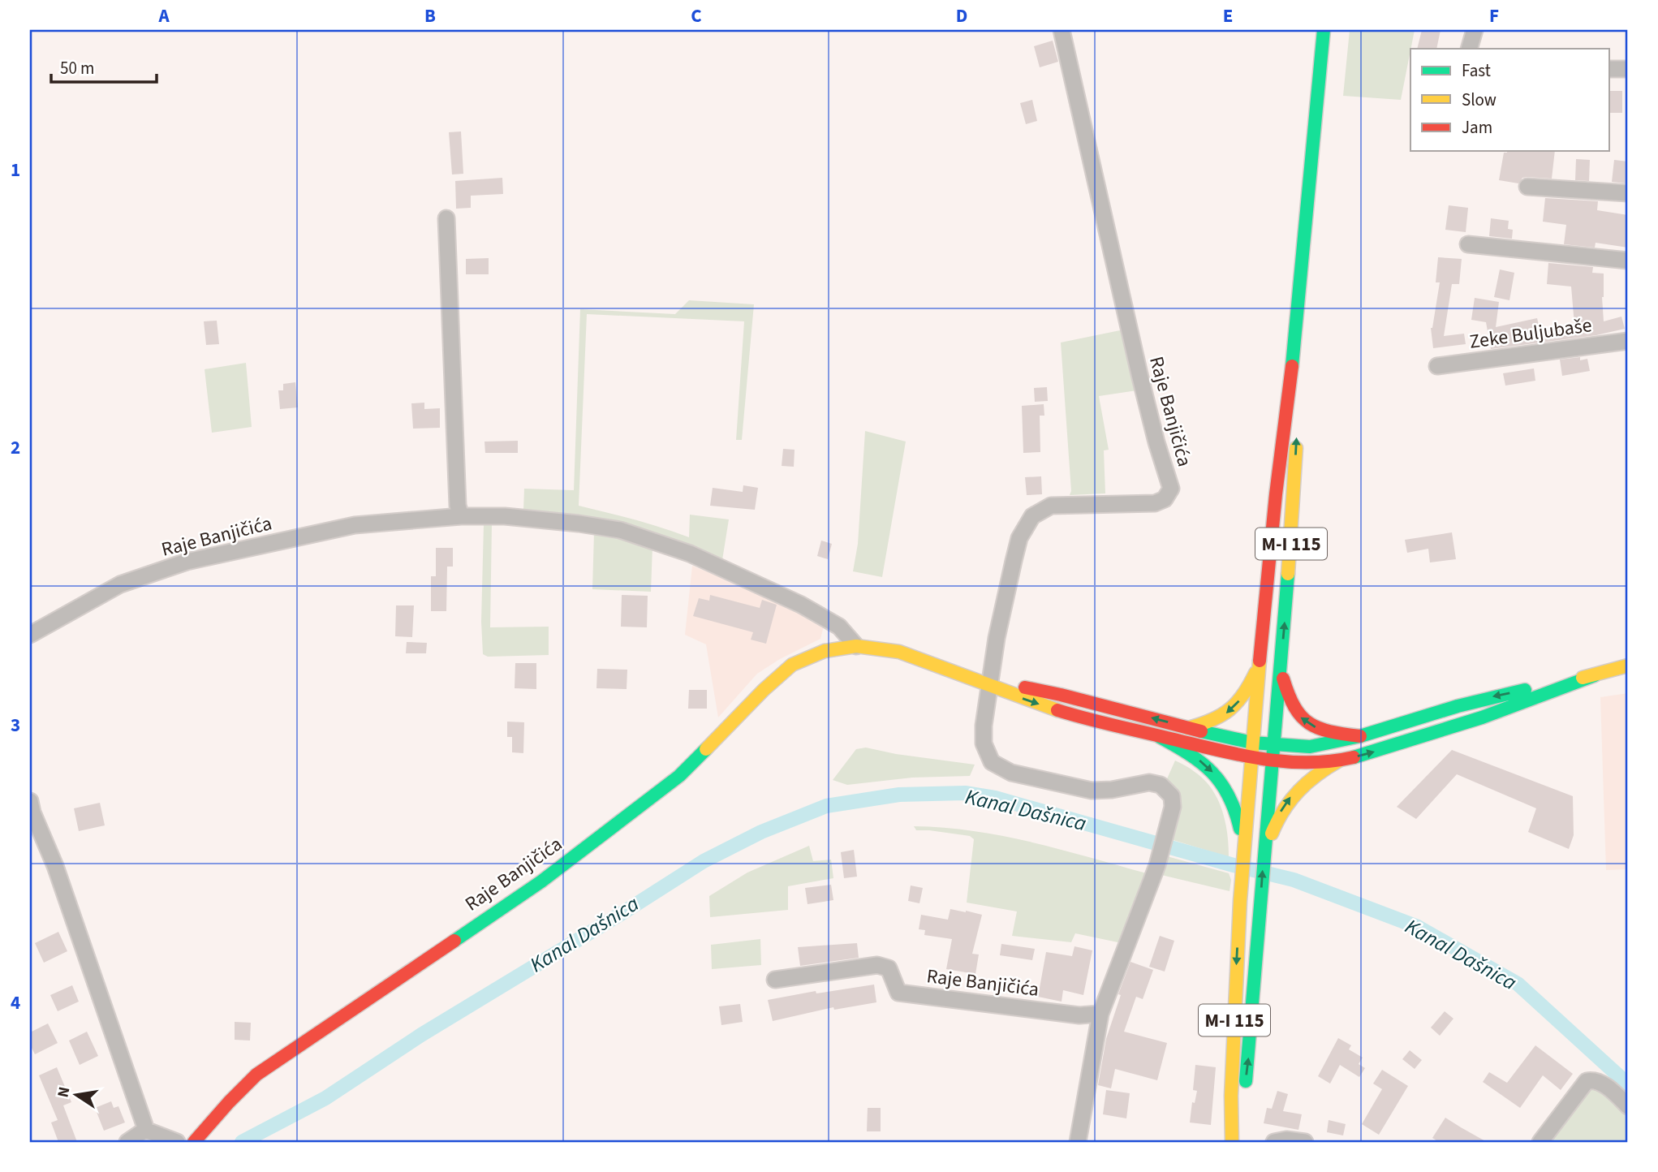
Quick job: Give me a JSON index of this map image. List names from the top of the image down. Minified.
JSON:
{"streets":{"main road":["Raje Banjičića","M-I 115"],"street":["Zeke Buljubaše"]},"water":["Kanal Dašnica"],"legend":["Fast","Slow","Jam"],"scale_bar":"50 m","north":"left","grid":{"columns":["A","B","C","D","E","F"],"rows":["1","2","3","4"]}}
